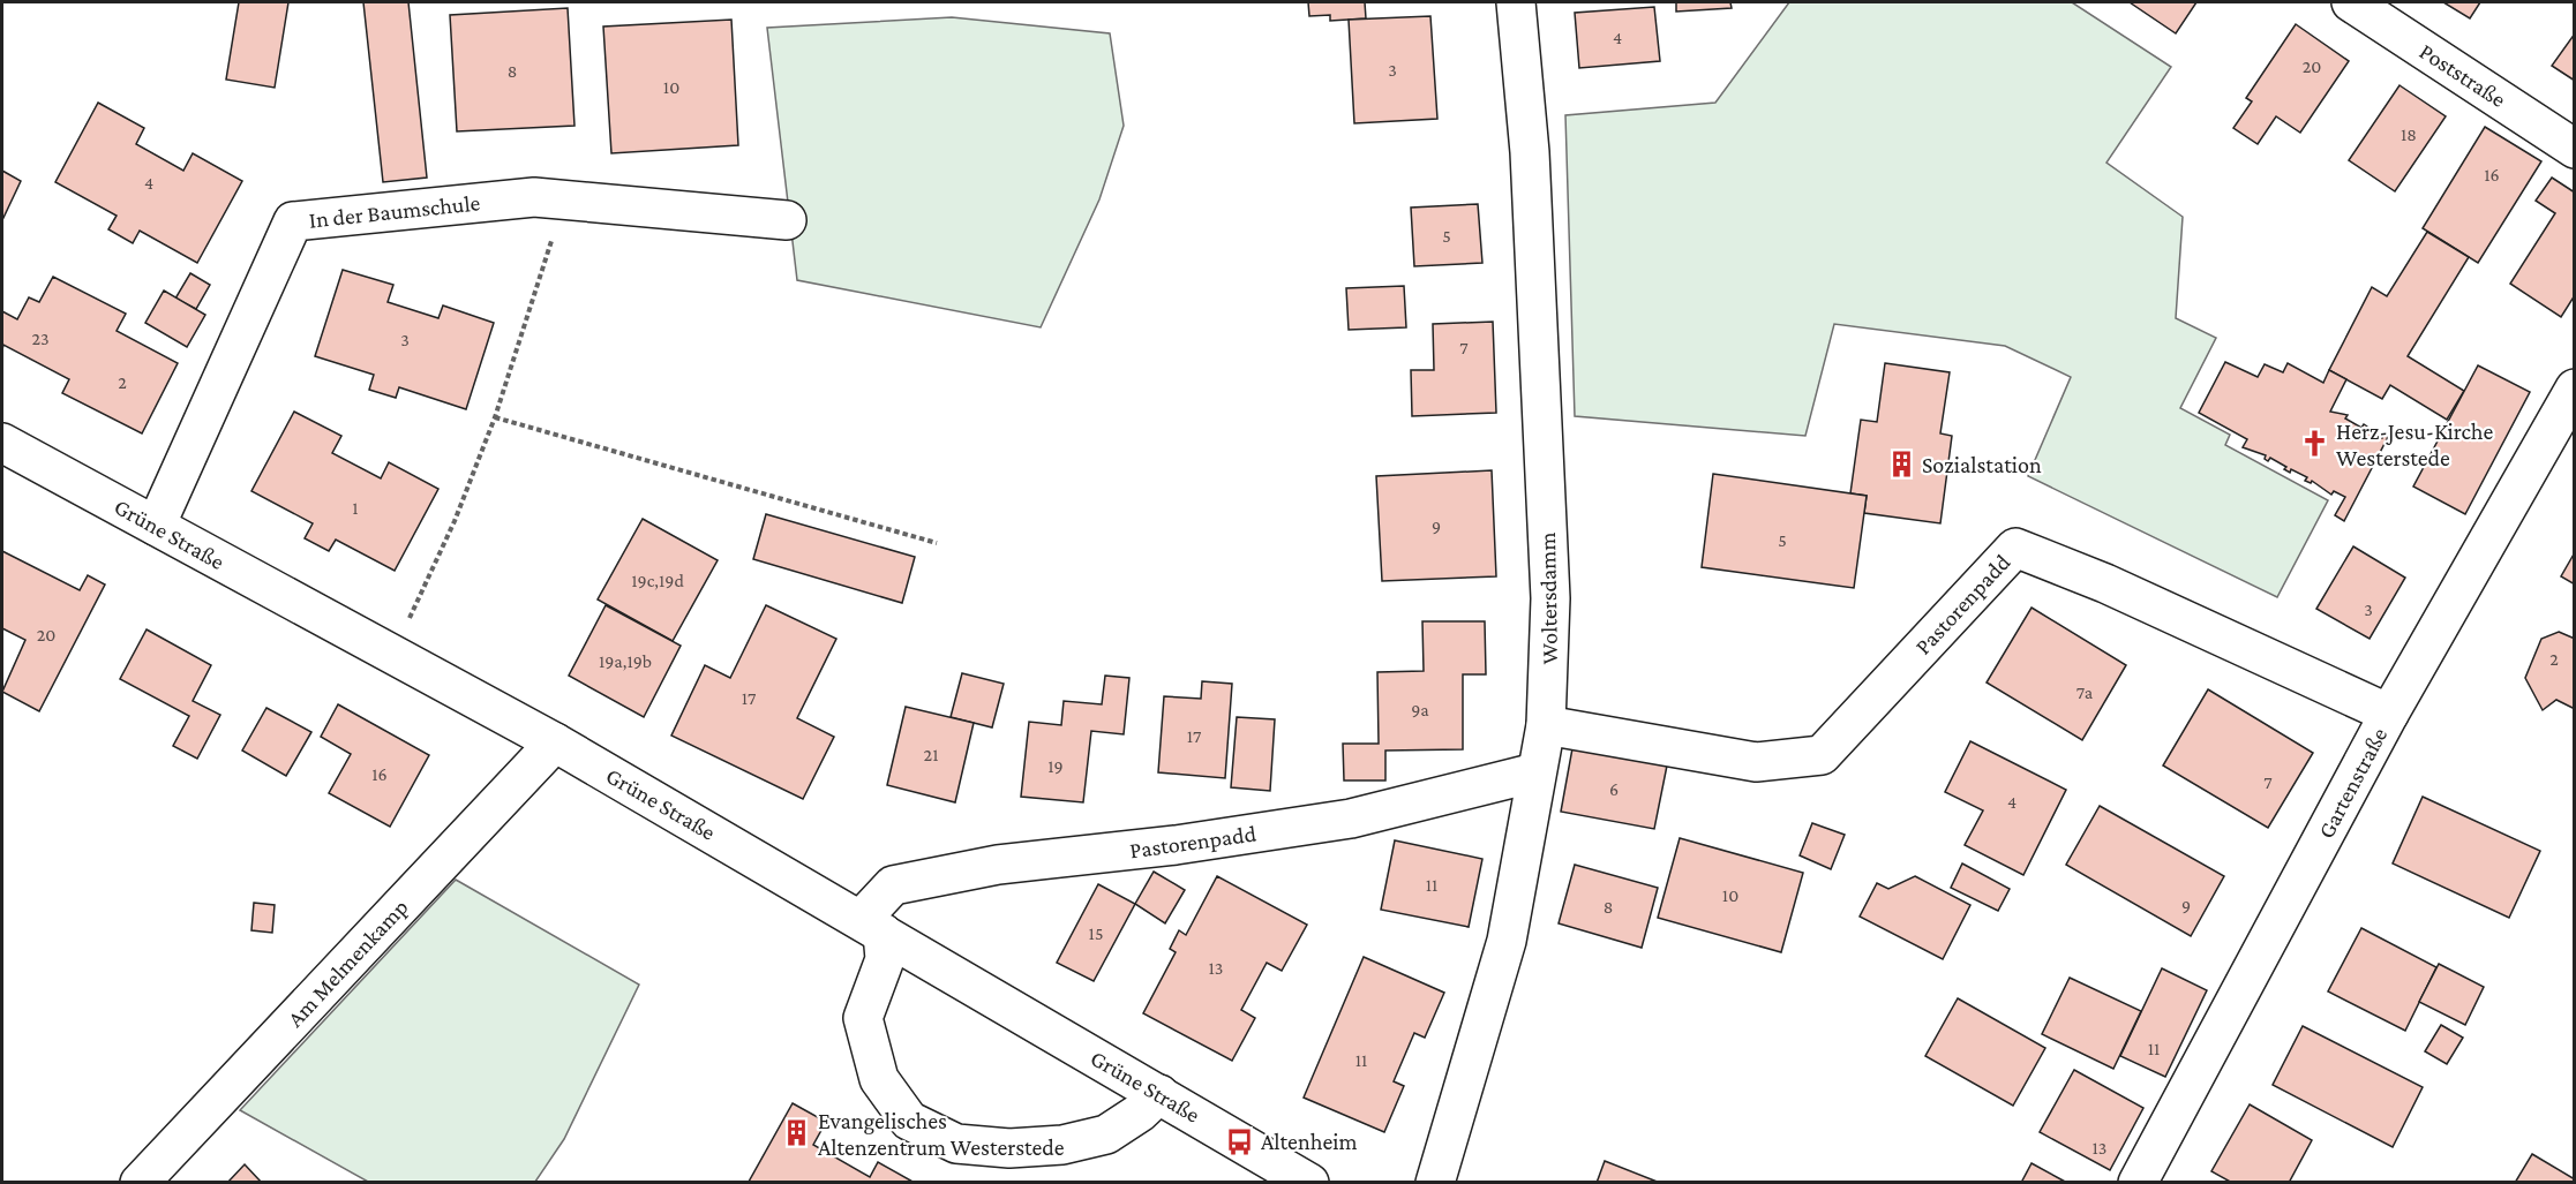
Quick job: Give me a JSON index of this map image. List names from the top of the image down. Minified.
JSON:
{"streets":{"street":["Poststraße","In der Baumschule","Grüne Straße","Woltersdamm","Pastorenpadd","Gartenstraße","Am Melmenkamp"]},"crossings":[["In der Baumschule","Grüne Straße"],["Grüne Straße","Pastorenpadd"],["Grüne Straße","Am Melmenkamp"],["Woltersdamm","Pastorenpadd"],["Pastorenpadd","Gartenstraße"]],"places":{"church":["Herz-Jesu-Kirche Westerstede"],"building":["Sozialstation","Evangelisches Altenzentrum Westerstede"],"bus stop":["Altenheim"]},"house_numbers":["4","20","3","8","10","18","16","4","5","23","3","7","2","1","9","5","19c,19d","3","20","2","19a,19b","7a","17","9a","17","21","19","16","7","6","4","11","10","9","8","15","13","11","11","13"]}
